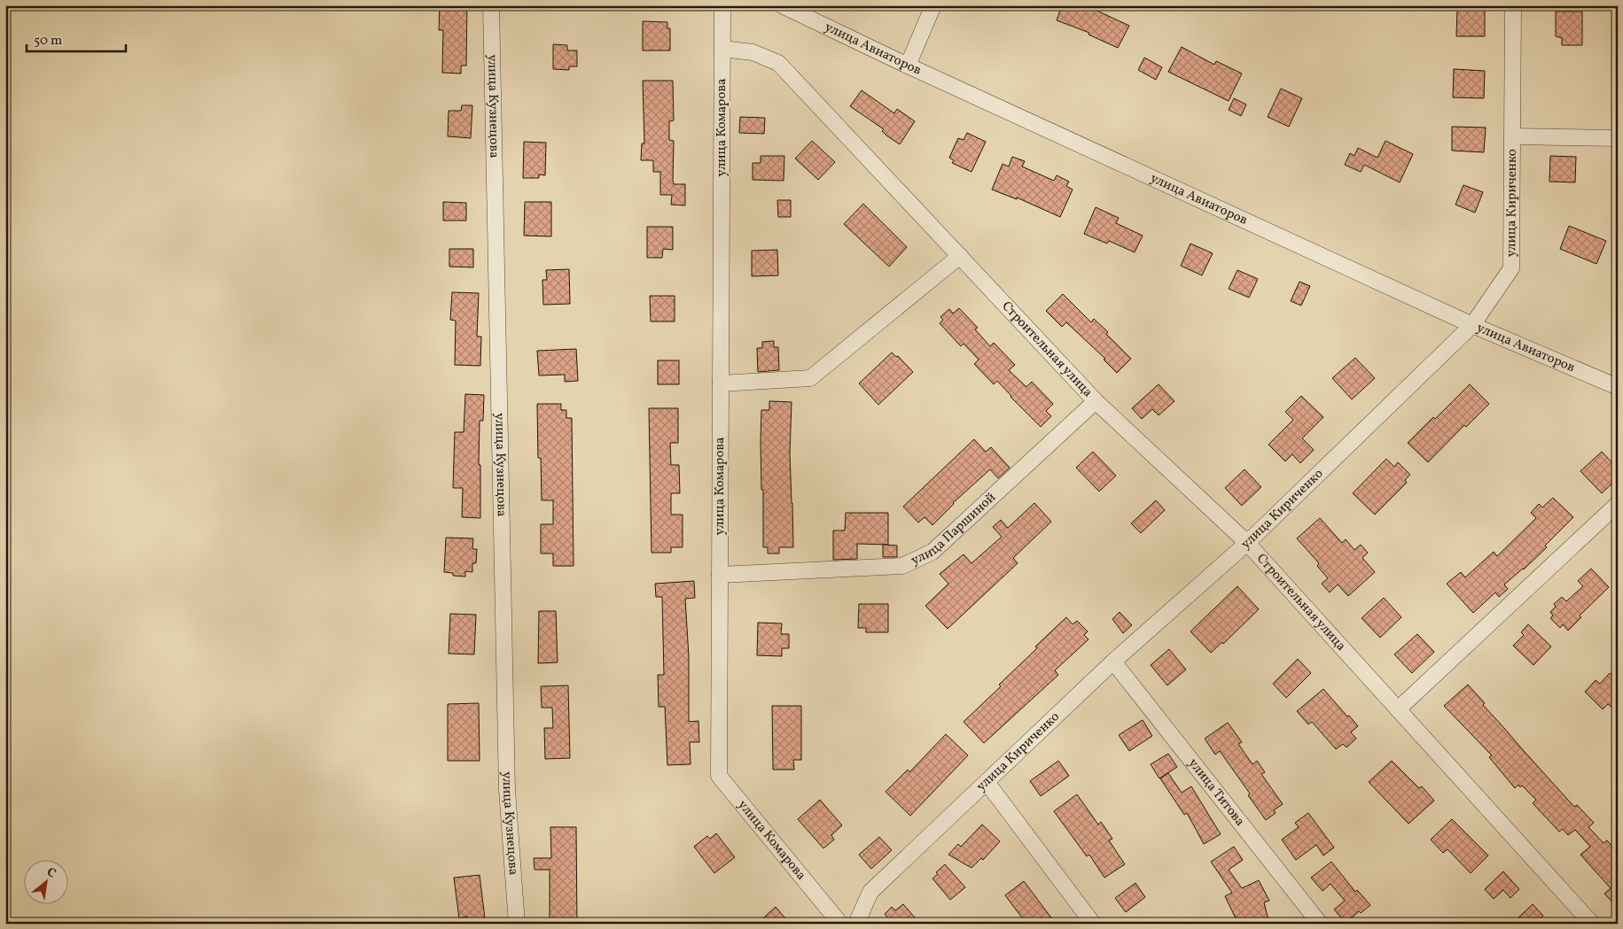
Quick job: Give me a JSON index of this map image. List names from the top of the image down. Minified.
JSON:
{"streets":{"street":["улица Авиаторов","улица Кузнецова","улица Комарова","улица Кириченко","Строительная улица","улица Паршиной","улица Титова"]},"crossings":[["улица Авиаторов","улица Кириченко"],["улица Комарова","Строительная улица"],["улица Комарова","улица Паршиной"],["улица Кириченко","Строительная улица"],["улица Кириченко","улица Титова"],["Строительная улица","улица Паршиной"]],"scale_bar":"50 m","north":"top right"}
